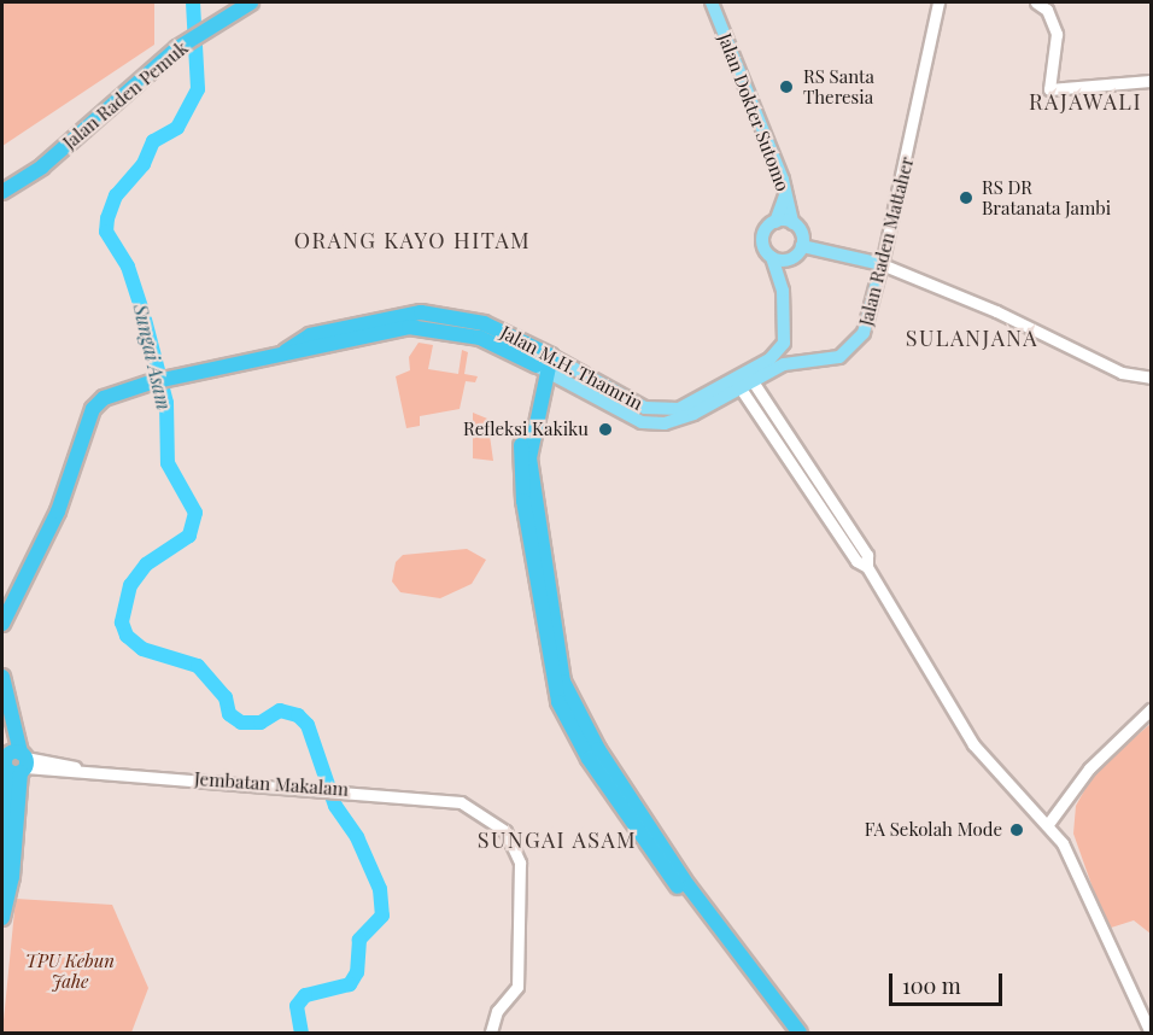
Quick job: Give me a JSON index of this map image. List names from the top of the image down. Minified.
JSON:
{"streets":{"highway":["Jalan Raden Pemuk","Jalan M.H. Thamrin"],"main road":["Jalan Dokter Sutomo","Jalan Raden Mattaher","Jembatan Makalam"]},"crossings":[["Jalan Raden Mattaher","Jalan M.H. Thamrin"]],"districts":["RAJAWALI","ORANG KAYO HITAM","SULANJANA","SUNGAI ASAM"],"water":["Sungai Asam"],"parks":["TPU Kebun Jahe"],"places":["RS Santa Theresia","RS DR Bratanata Jambi","Refleksi Kakiku","FA Sekolah Mode"],"scale_bar":"100 m"}
